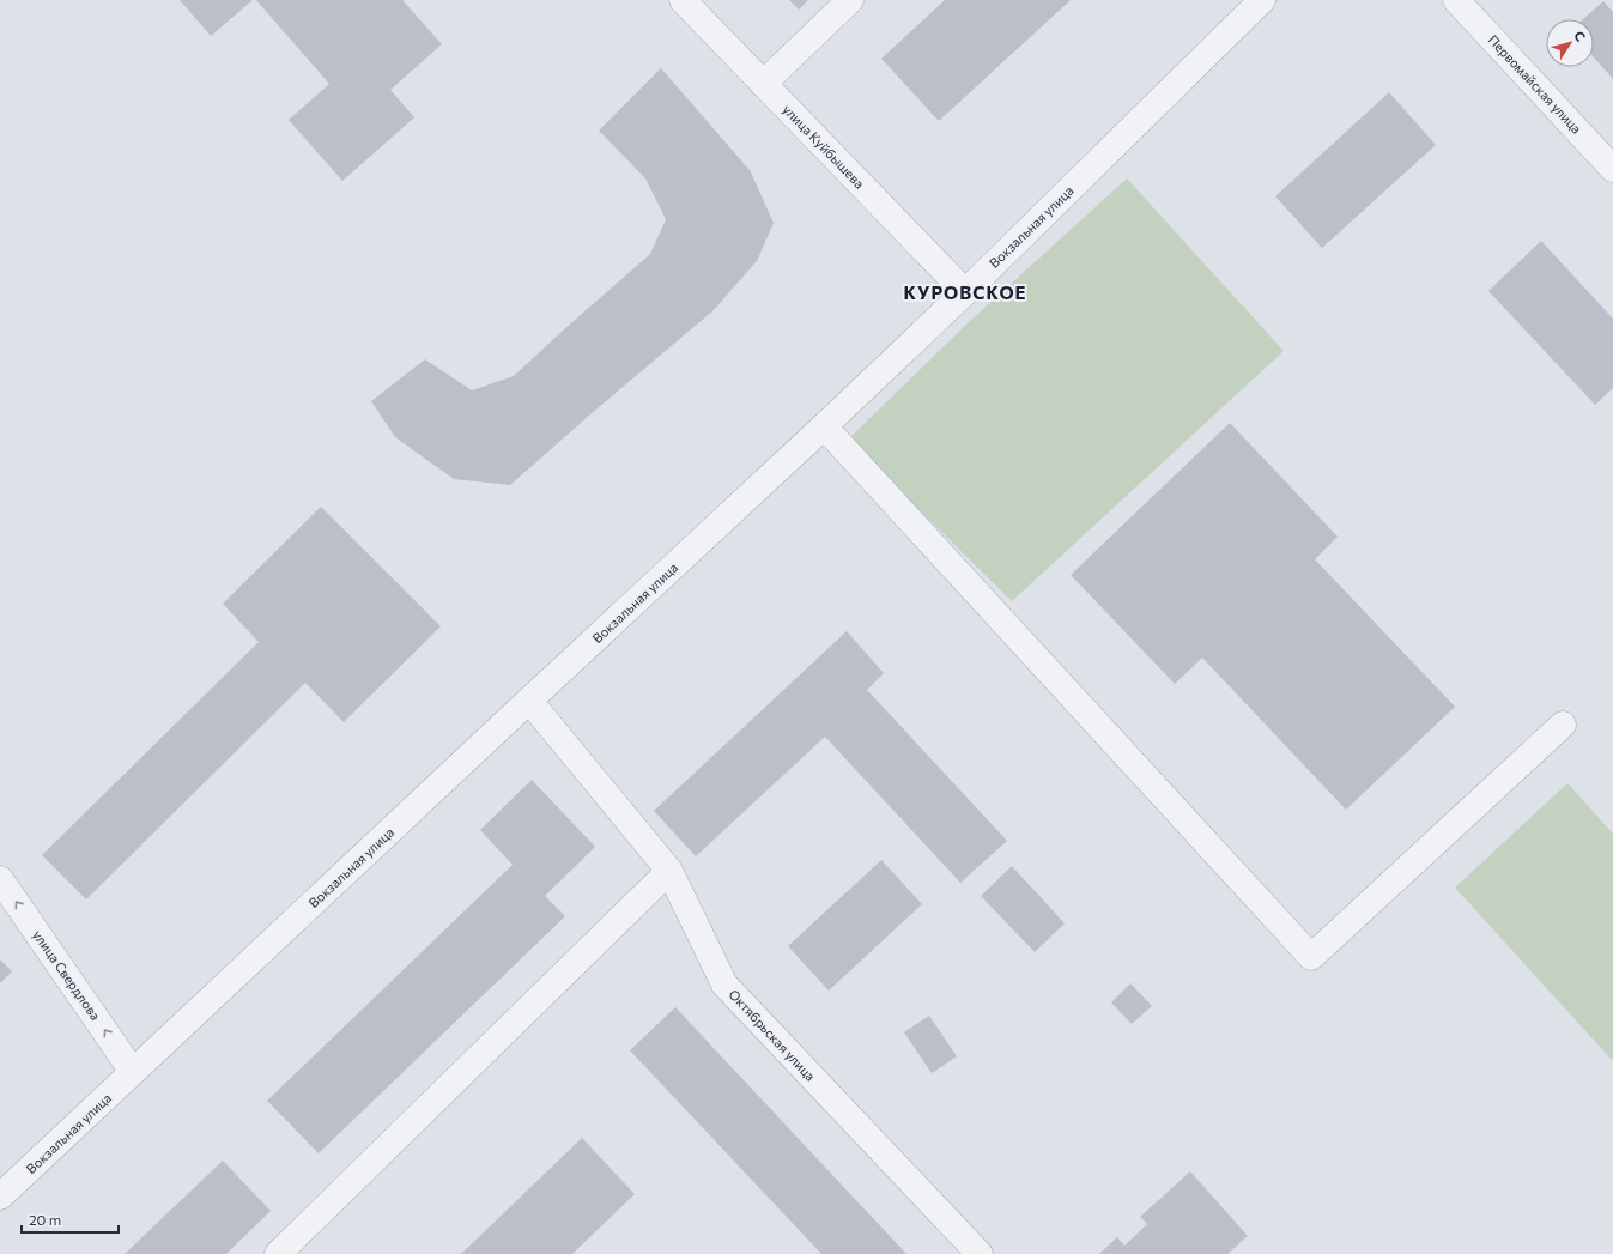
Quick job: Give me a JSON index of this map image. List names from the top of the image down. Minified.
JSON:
{"streets":{"street":["Первомайская улица","улица Куйбышева","Вокзальная улица","улица Свердлова","Октябрьская улица"]},"crossings":[["улица Куйбышева","Вокзальная улица"],["Вокзальная улица","улица Свердлова"],["Вокзальная улица","Октябрьская улица"]],"one_way":["улица Свердлова"],"districts":["КУРОВСКОЕ"],"scale_bar":"20 m","north":"top right"}
